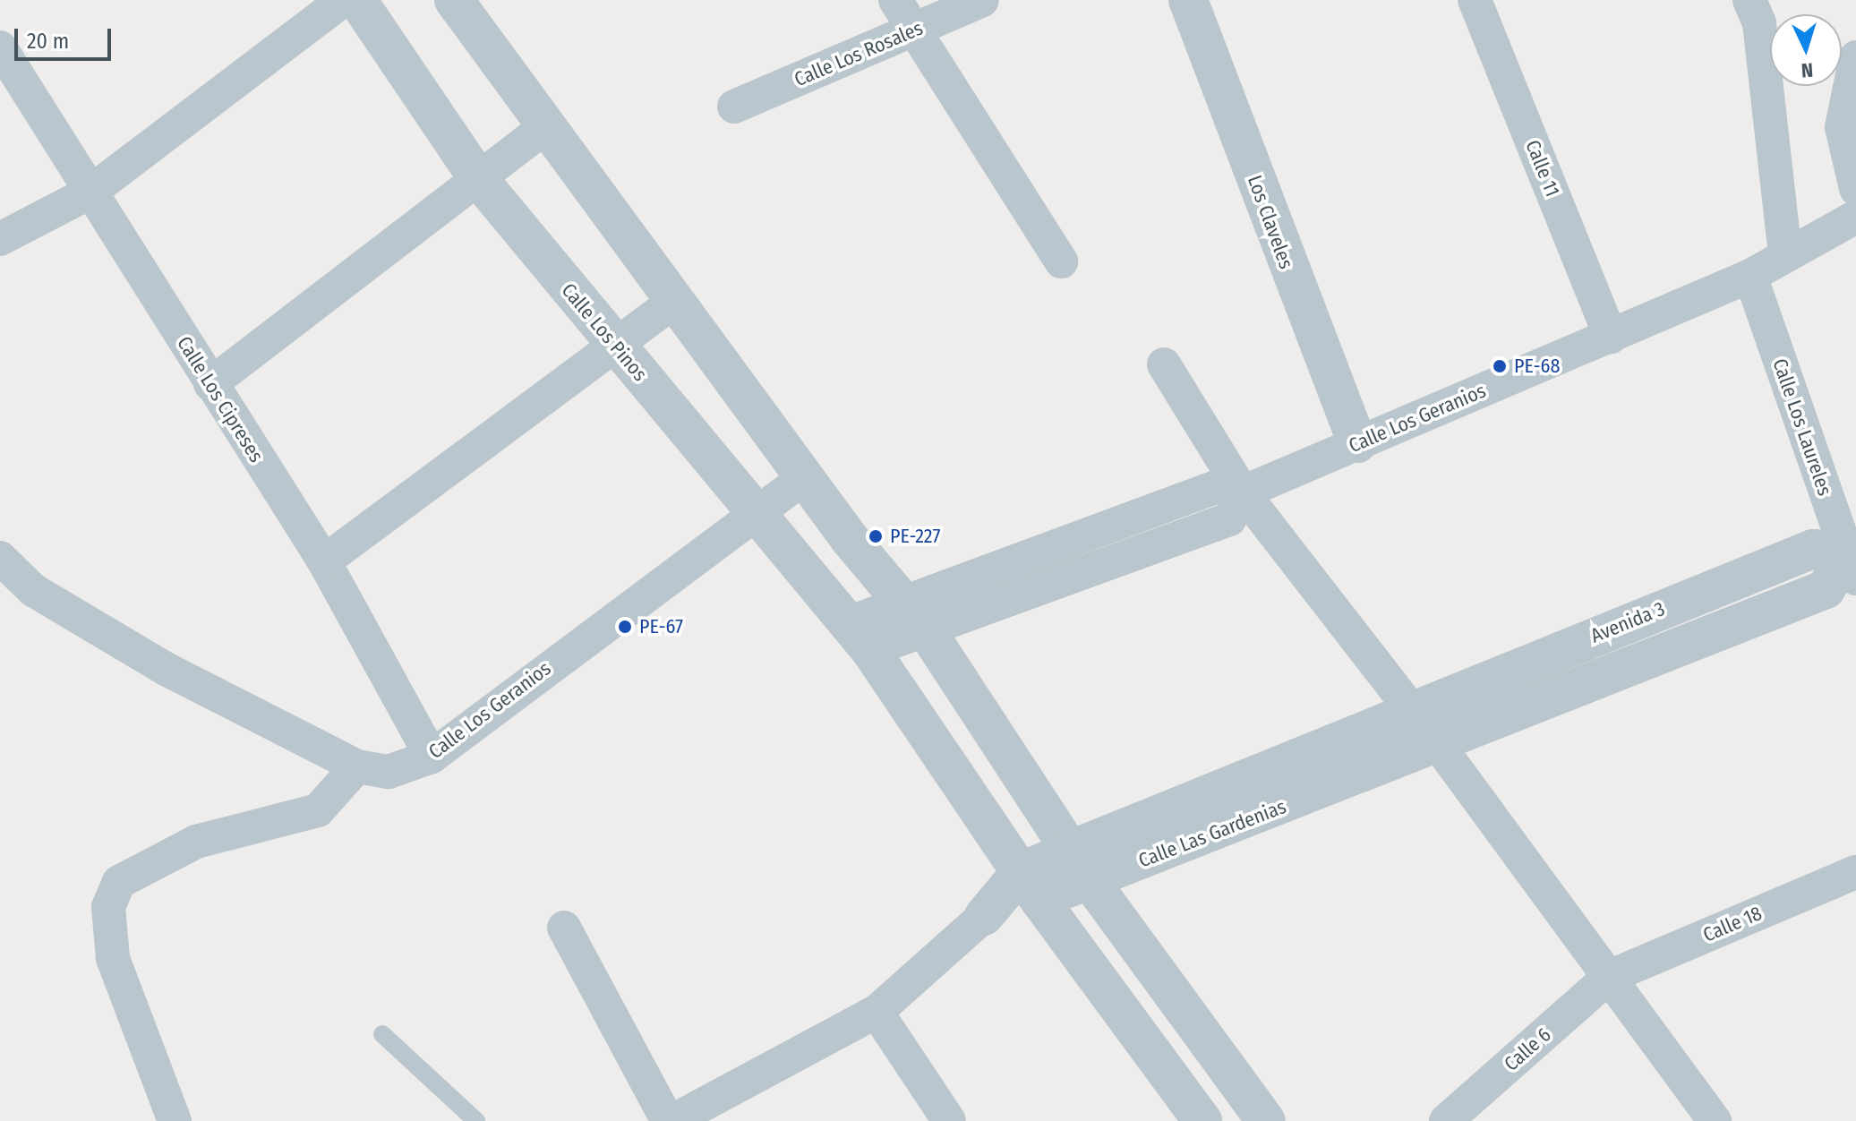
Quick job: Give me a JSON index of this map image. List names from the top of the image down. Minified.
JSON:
{"streets":{"street":["Calle Los Rosales","Calle 11","Los Claveles","Calle Los Pinos","Calle Los Cipreses","Calle Los Geranios","Calle Los Laureles","Avenida 3","Calle Las Gardenias","Calle 18","Calle 6"]},"crossings":[["Calle 11","Calle Los Geranios"],["Los Claveles","Calle Los Geranios"],["Calle Los Pinos","Calle Los Geranios"],["Calle Los Pinos","Calle Las Gardenias"],["Calle Los Cipreses","Calle Los Geranios"],["Calle Los Geranios","Calle Los Laureles"],["Calle Los Laureles","Avenida 3"],["Avenida 3","Calle Las Gardenias"],["Calle 18","Calle 6"]],"places":["PE-68","PE-227","PE-67"],"scale_bar":"20 m","north":"bottom"}
